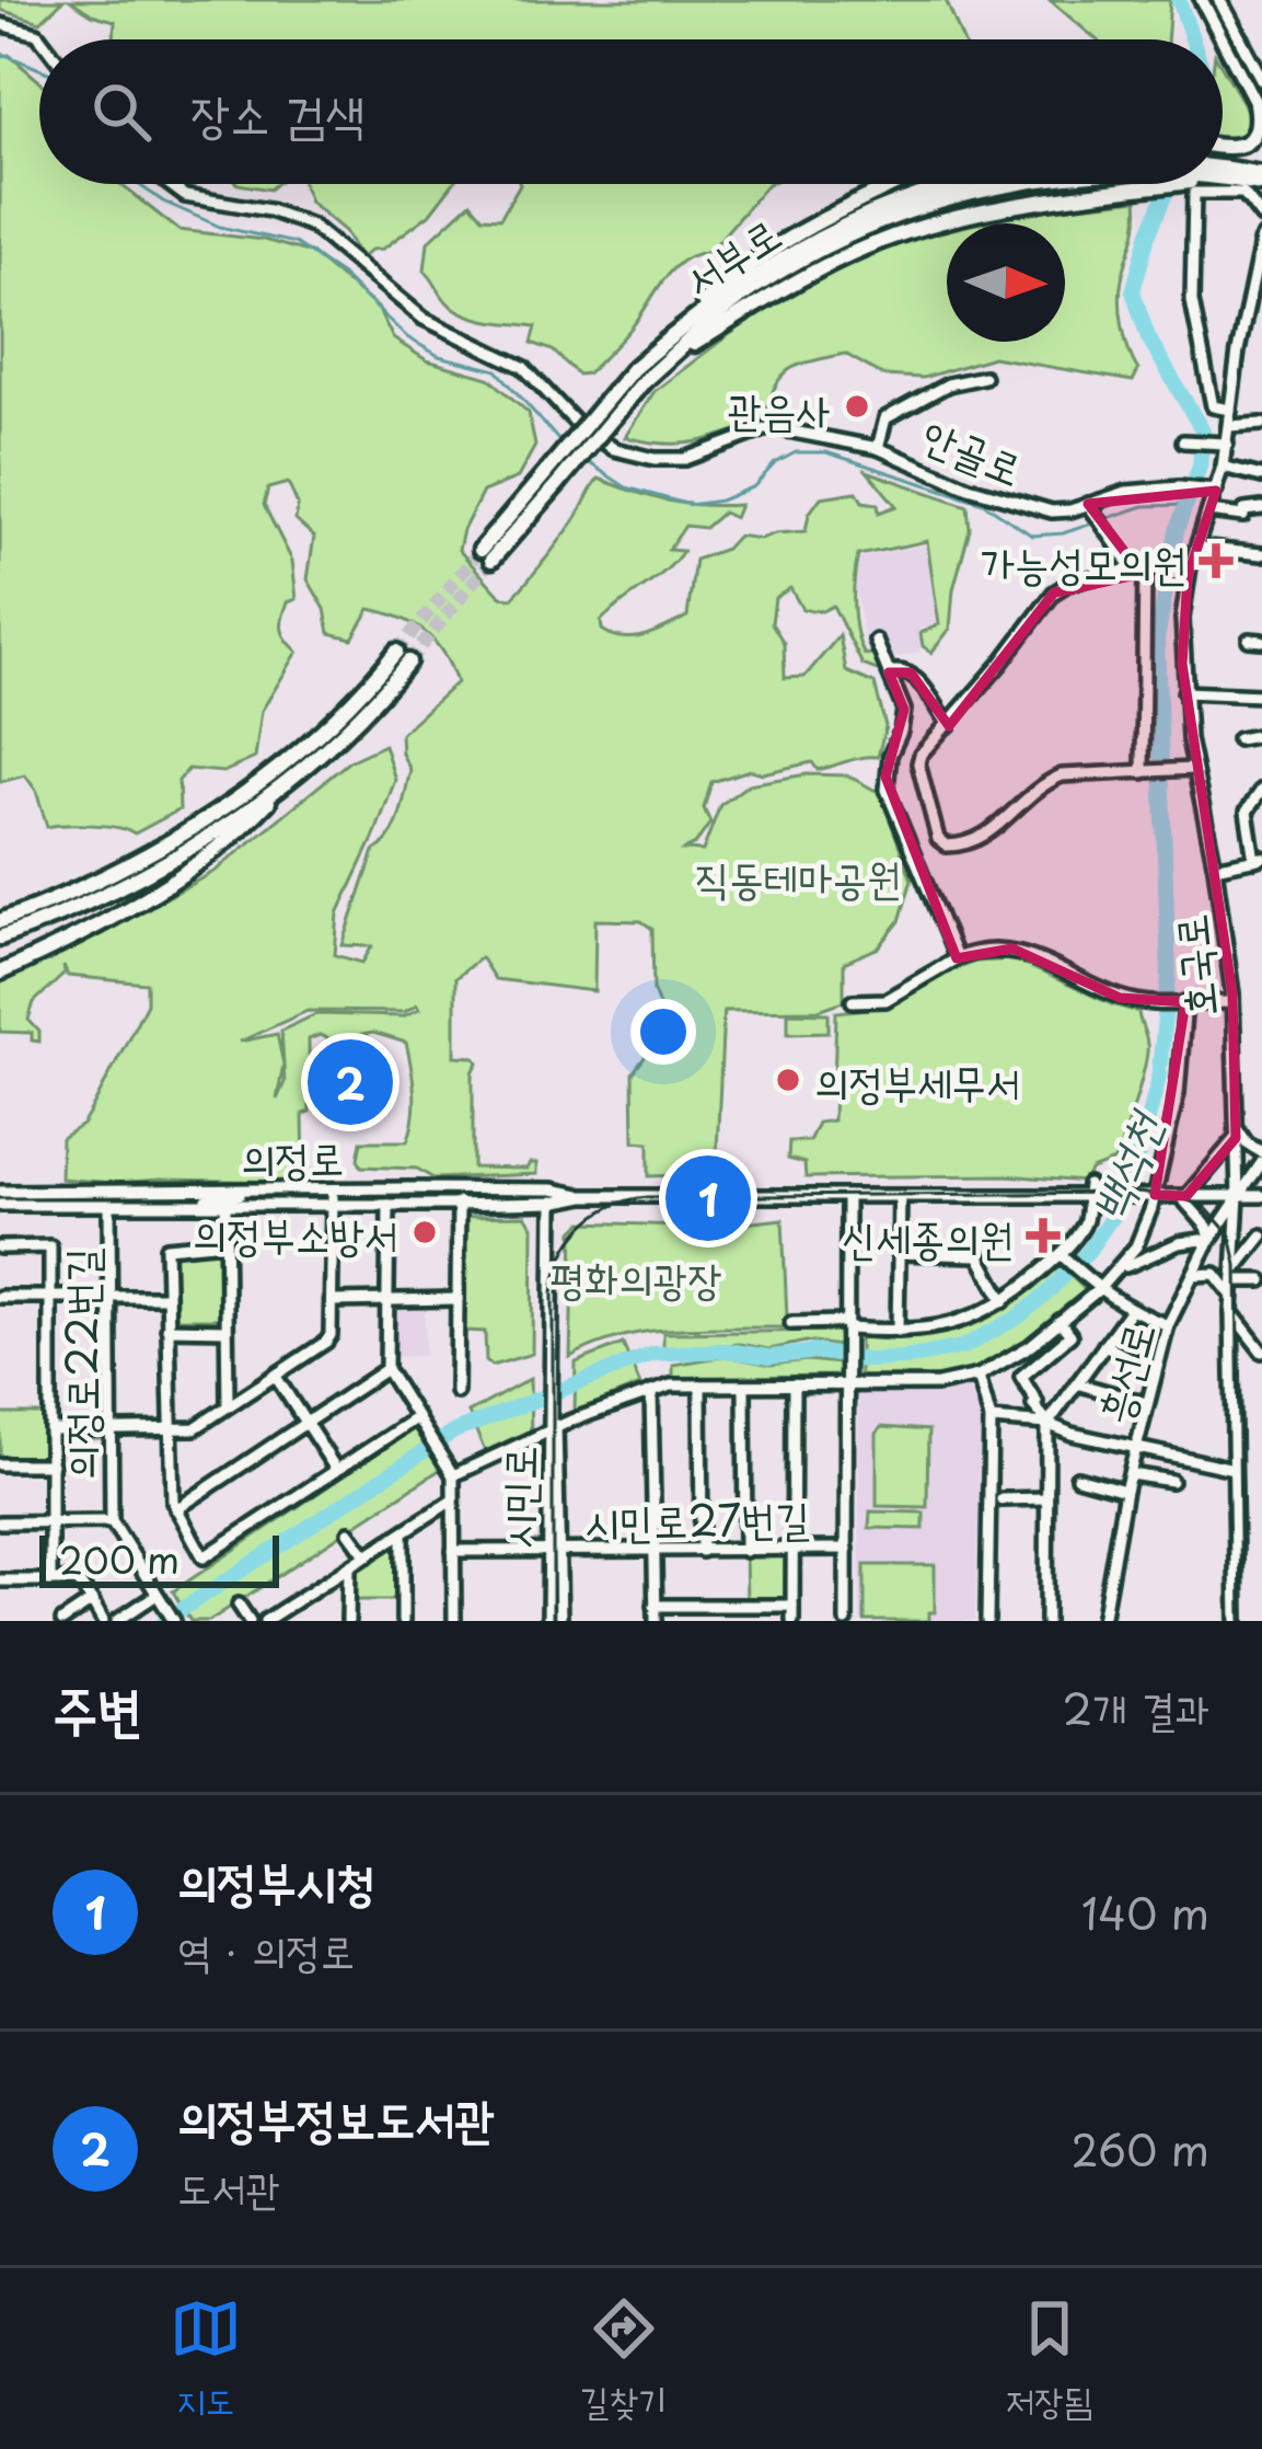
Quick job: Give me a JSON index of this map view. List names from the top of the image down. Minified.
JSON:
{"streets":{"highway":["서부로"],"street":["안골로","호국로","의정로","의정로22번길","흥선로","시민로","시민로27번길"]},"crossings":[["안골로","호국로"],["호국로","흥선로"],["의정로","의정로22번길"],["의정로","시민로"],["시민로","시민로27번길"]],"water":["백석천"],"parks":["직동테마공원","평화의광장"],"places":{"other":["관음사","의정부세무서","의정부소방서"],"health":["가능성모의원","신세종의원"]},"scale_bar":"200 m","north":"right","page":{"search":"장소 검색","pins":["2","1"],"scale":"200 m","heading":["주변","2개 결과"],"list":[{"mark":"1","name":"의정부시청","note":"역 · 의정로","value":"140 m"},{"mark":"2","name":"의정부정보도서관","note":"도서관","value":"260 m"}],"nav":["지도","길찾기","저장됨"]}}
